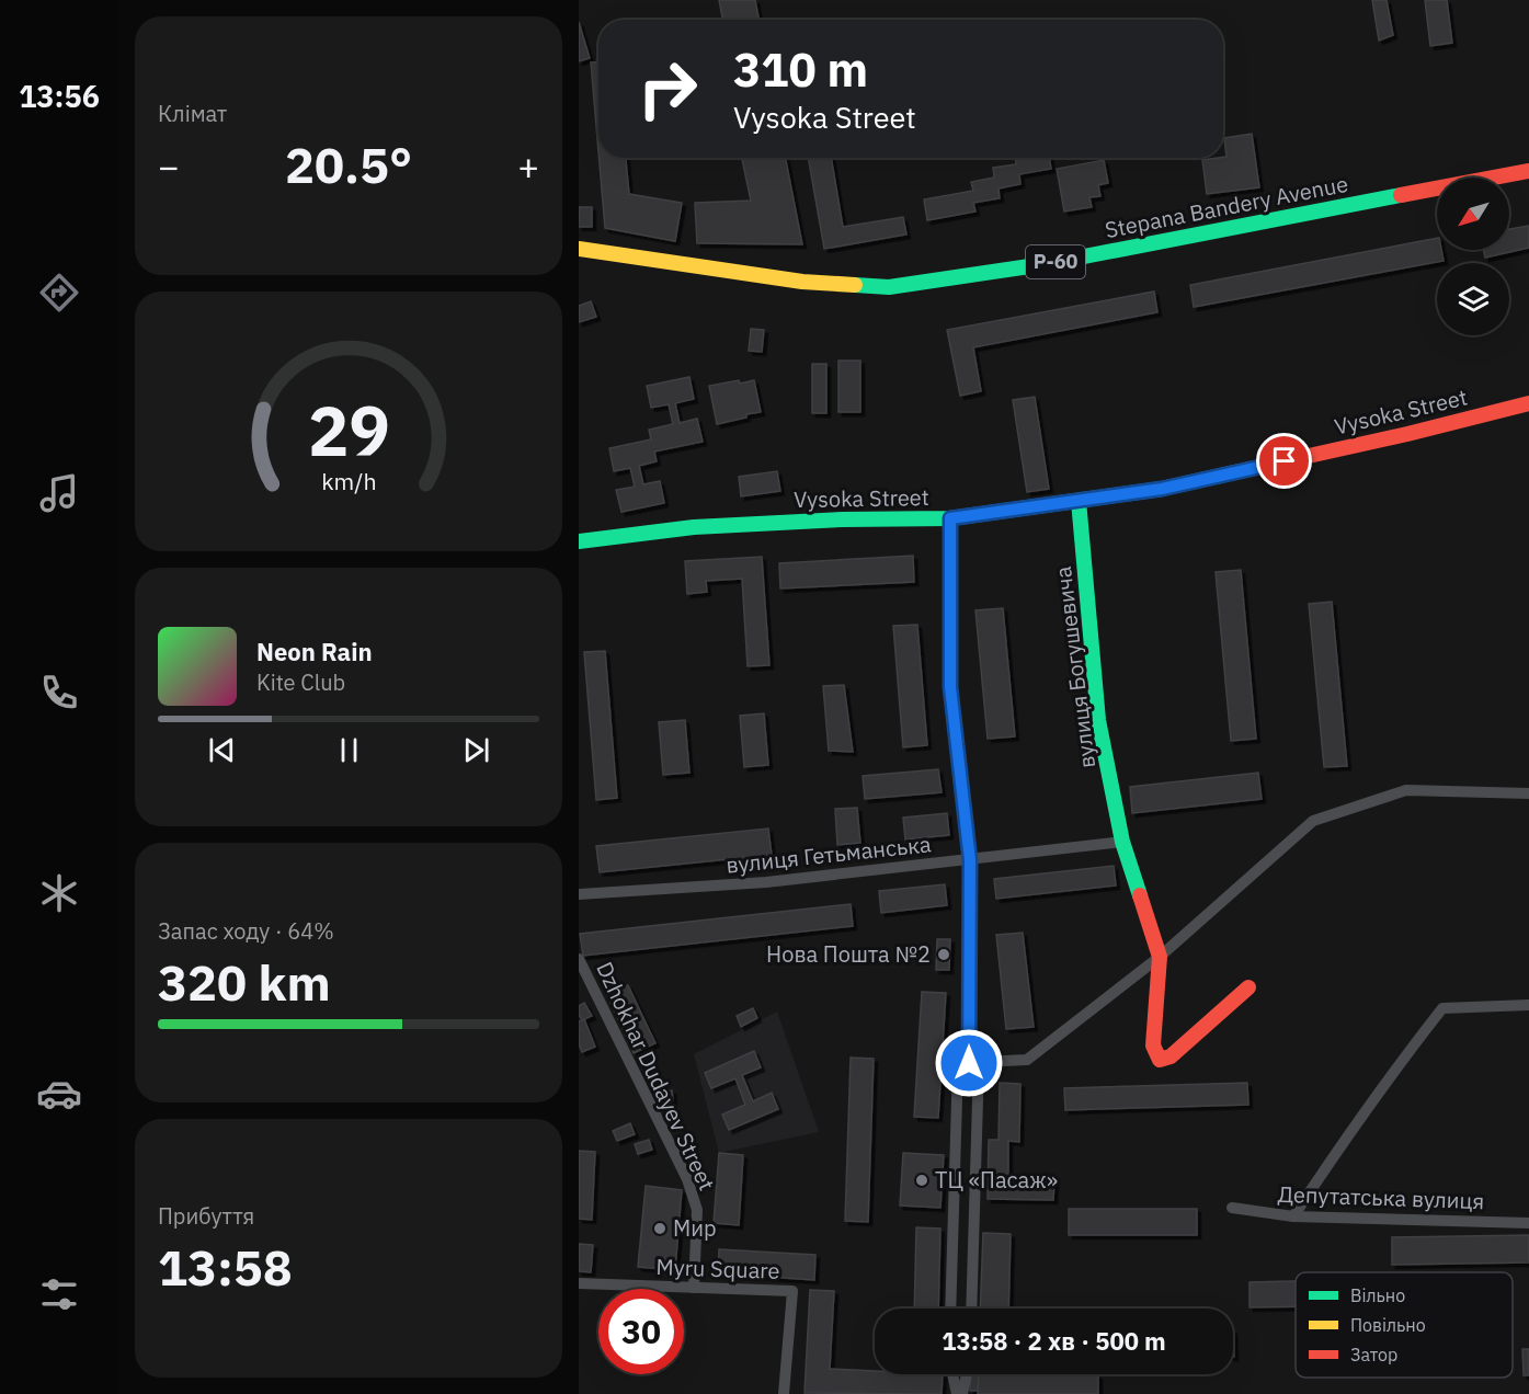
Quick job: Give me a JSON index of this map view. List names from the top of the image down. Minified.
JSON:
{"streets":{"street":["Stepana Bandery Avenue","Р-60","Vysoka Street","вулиця Богушевича","вулиця Гетьманська","Dzhokhar Dudayev Street","Депутатська вулиця","Myru Square"]},"crossings":[["Vysoka Street","вулиця Богушевича"],["вулиця Богушевича","вулиця Гетьманська"],["Dzhokhar Dudayev Street","Myru Square"]],"places":["Нова Пошта №2","ТЦ «Пасаж»","Мир"],"legend":["Вільно","Повільно","Затор"],"north":"bottom left","page":{"tabs":"13:56","tile":["Клімат",["Запас ходу · 64%","320 km"],["Прибуття","13:58"]],"turn":["310 m","Vysoka Street"],"heat":["−","20.5°","+"],"song":["Neon Rain","Kite Club"],"limit":"30","trip":"13:58 · 2 хв · 500 m","gauge":["29","km/h"]}}
